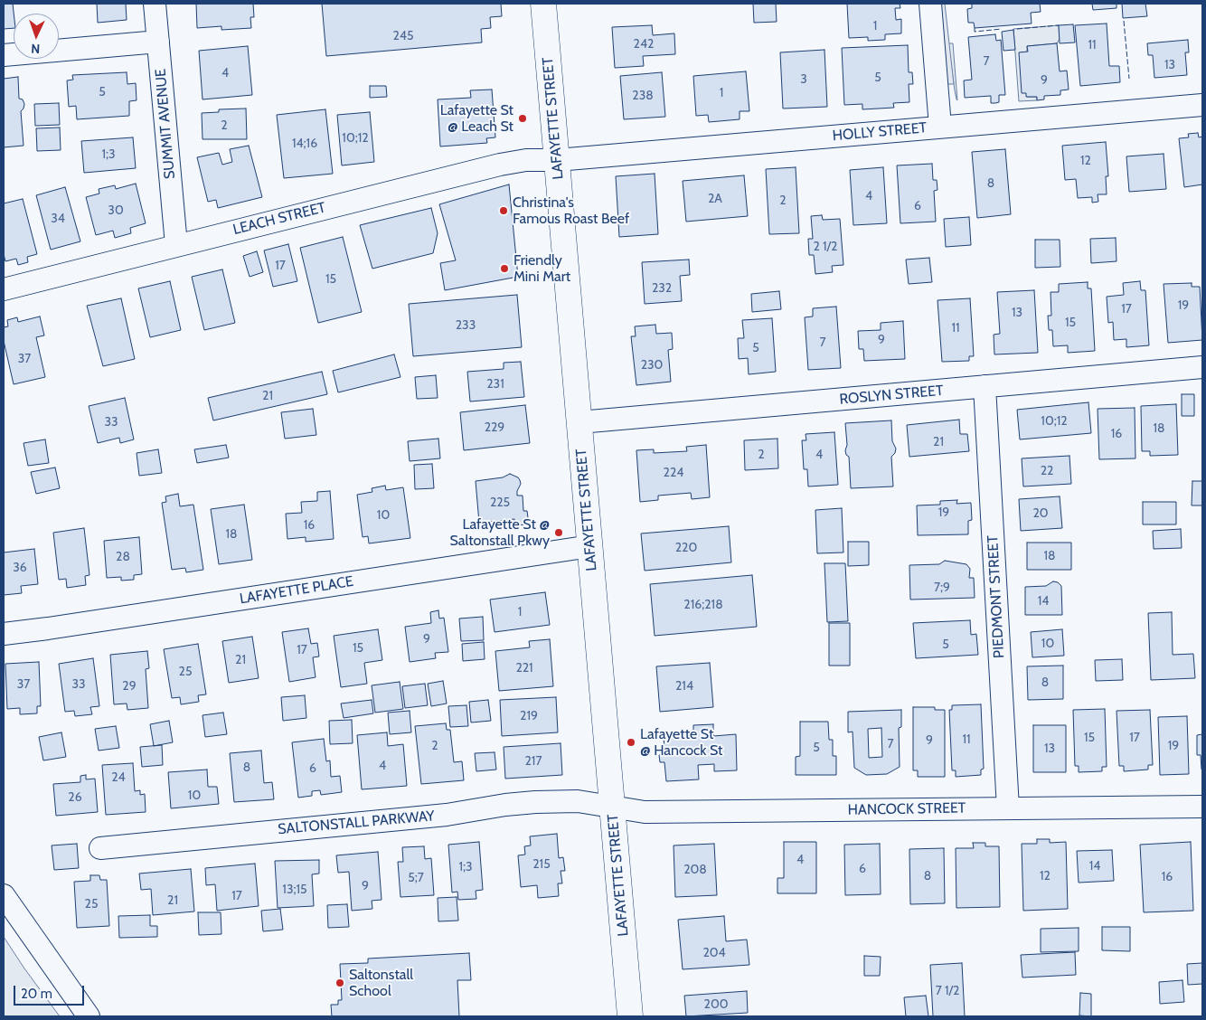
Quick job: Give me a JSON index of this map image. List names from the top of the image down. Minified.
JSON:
{"streets":{"highway":["LAFAYETTE STREET"],"street":["SUMMIT AVENUE","HOLLY STREET","LEACH STREET","ROSLYN STREET","LAFAYETTE PLACE","PIEDMONT STREET","HANCOCK STREET","SALTONSTALL PARKWAY"]},"crossings":[["LAFAYETTE STREET","HOLLY STREET"],["LAFAYETTE STREET","LEACH STREET"],["LAFAYETTE STREET","ROSLYN STREET"],["LAFAYETTE STREET","LAFAYETTE PLACE"],["LAFAYETTE STREET","HANCOCK STREET"],["LAFAYETTE STREET","SALTONSTALL PARKWAY"],["SUMMIT AVENUE","LEACH STREET"],["HOLLY STREET","LEACH STREET"],["ROSLYN STREET","PIEDMONT STREET"],["PIEDMONT STREET","HANCOCK STREET"],["HANCOCK STREET","SALTONSTALL PARKWAY"]],"places":["Lafayette St @ Leach St","Christina's Famous Roast Beef","Friendly Mini Mart","Lafayette St @ Saltonstall Pkwy","Lafayette St @ Hancock St","Saltonstall School"],"house_numbers":["1","245","242","11","7","13","4","5","3","9","5","1","238","2","10;12","14;16","1;3","12","8","4","2A","2","6","30","34","2 1/2","17","15","232","19","17","13","15","233","11","9","7","5","37","230","231","21","10;12","33","229","18","16","21","2","4","22","224","225","19","20","10","16","18","220","18","28","36","7;9","14","216;218","1","9","10","5","15","17","21","221","25","8","37","33","29","214","219","15","17","11","9","7","2","19","5","13","217","4","8","6","24","10","26","4","215","14","1;3","6","208","8","12","16","5;7","9","13;15","17","21","25","204","7 1/2","200"],"scale_bar":"20 m","north":"bottom"}
